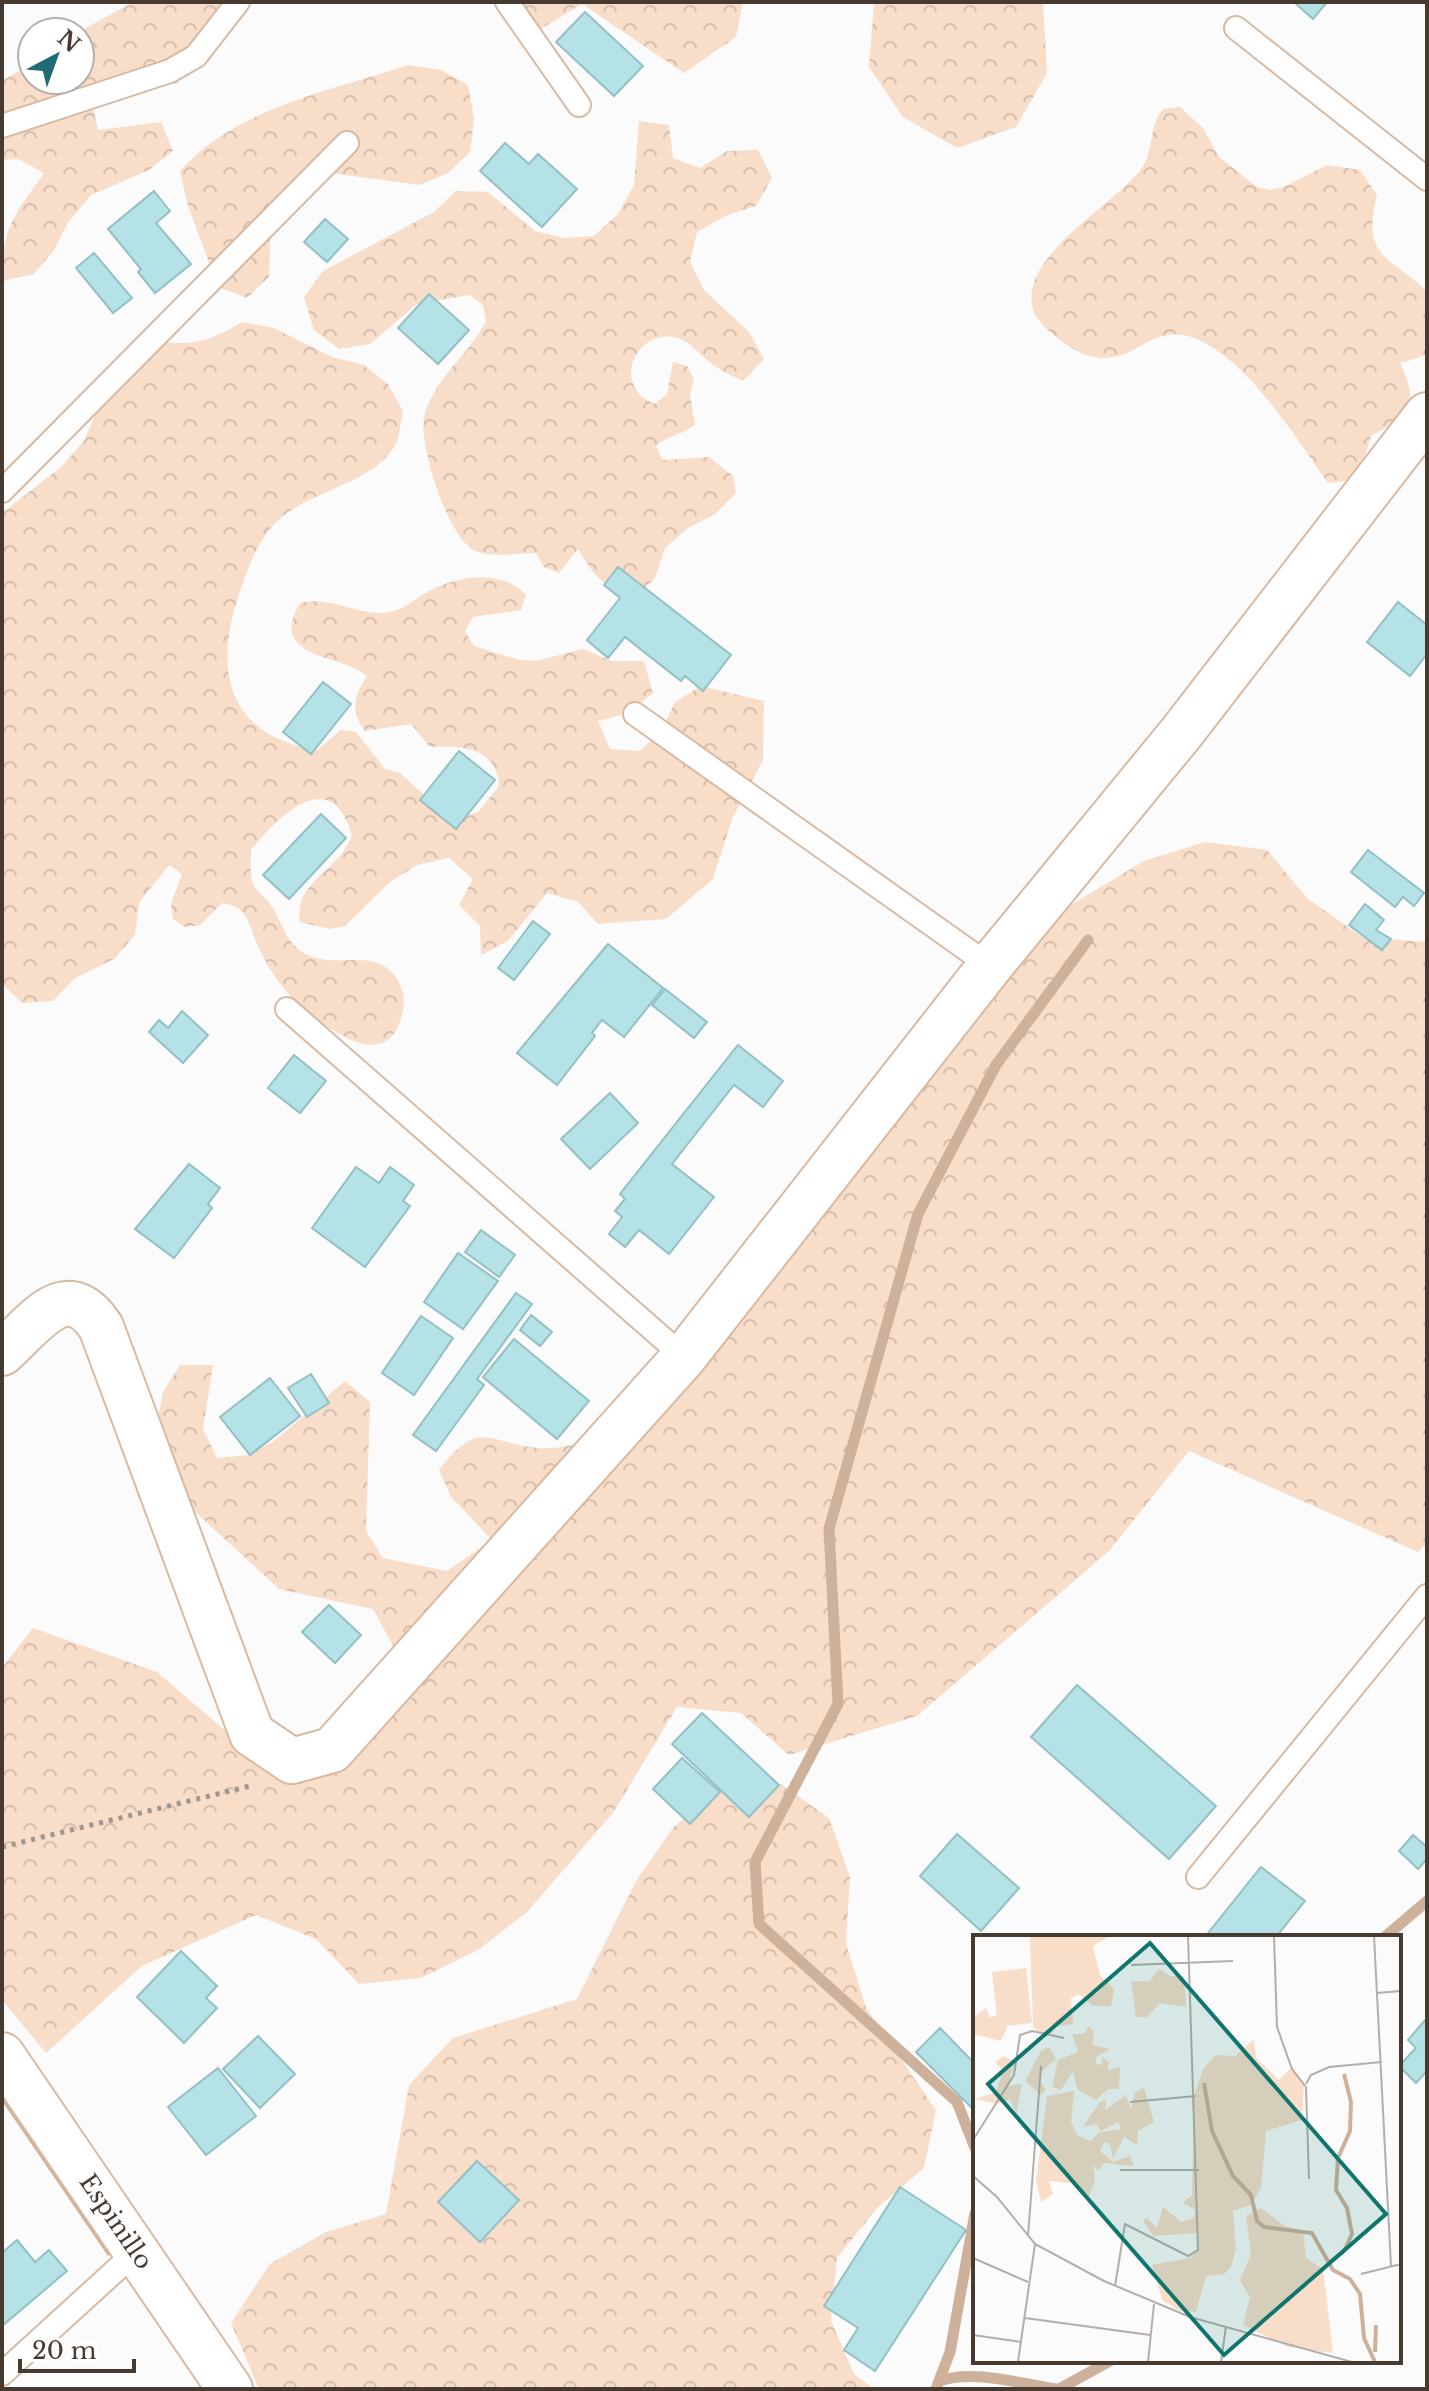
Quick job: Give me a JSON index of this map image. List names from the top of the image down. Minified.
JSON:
{"streets":{"street":["Espinillo"]},"scale_bar":"20 m","north":"top right"}
